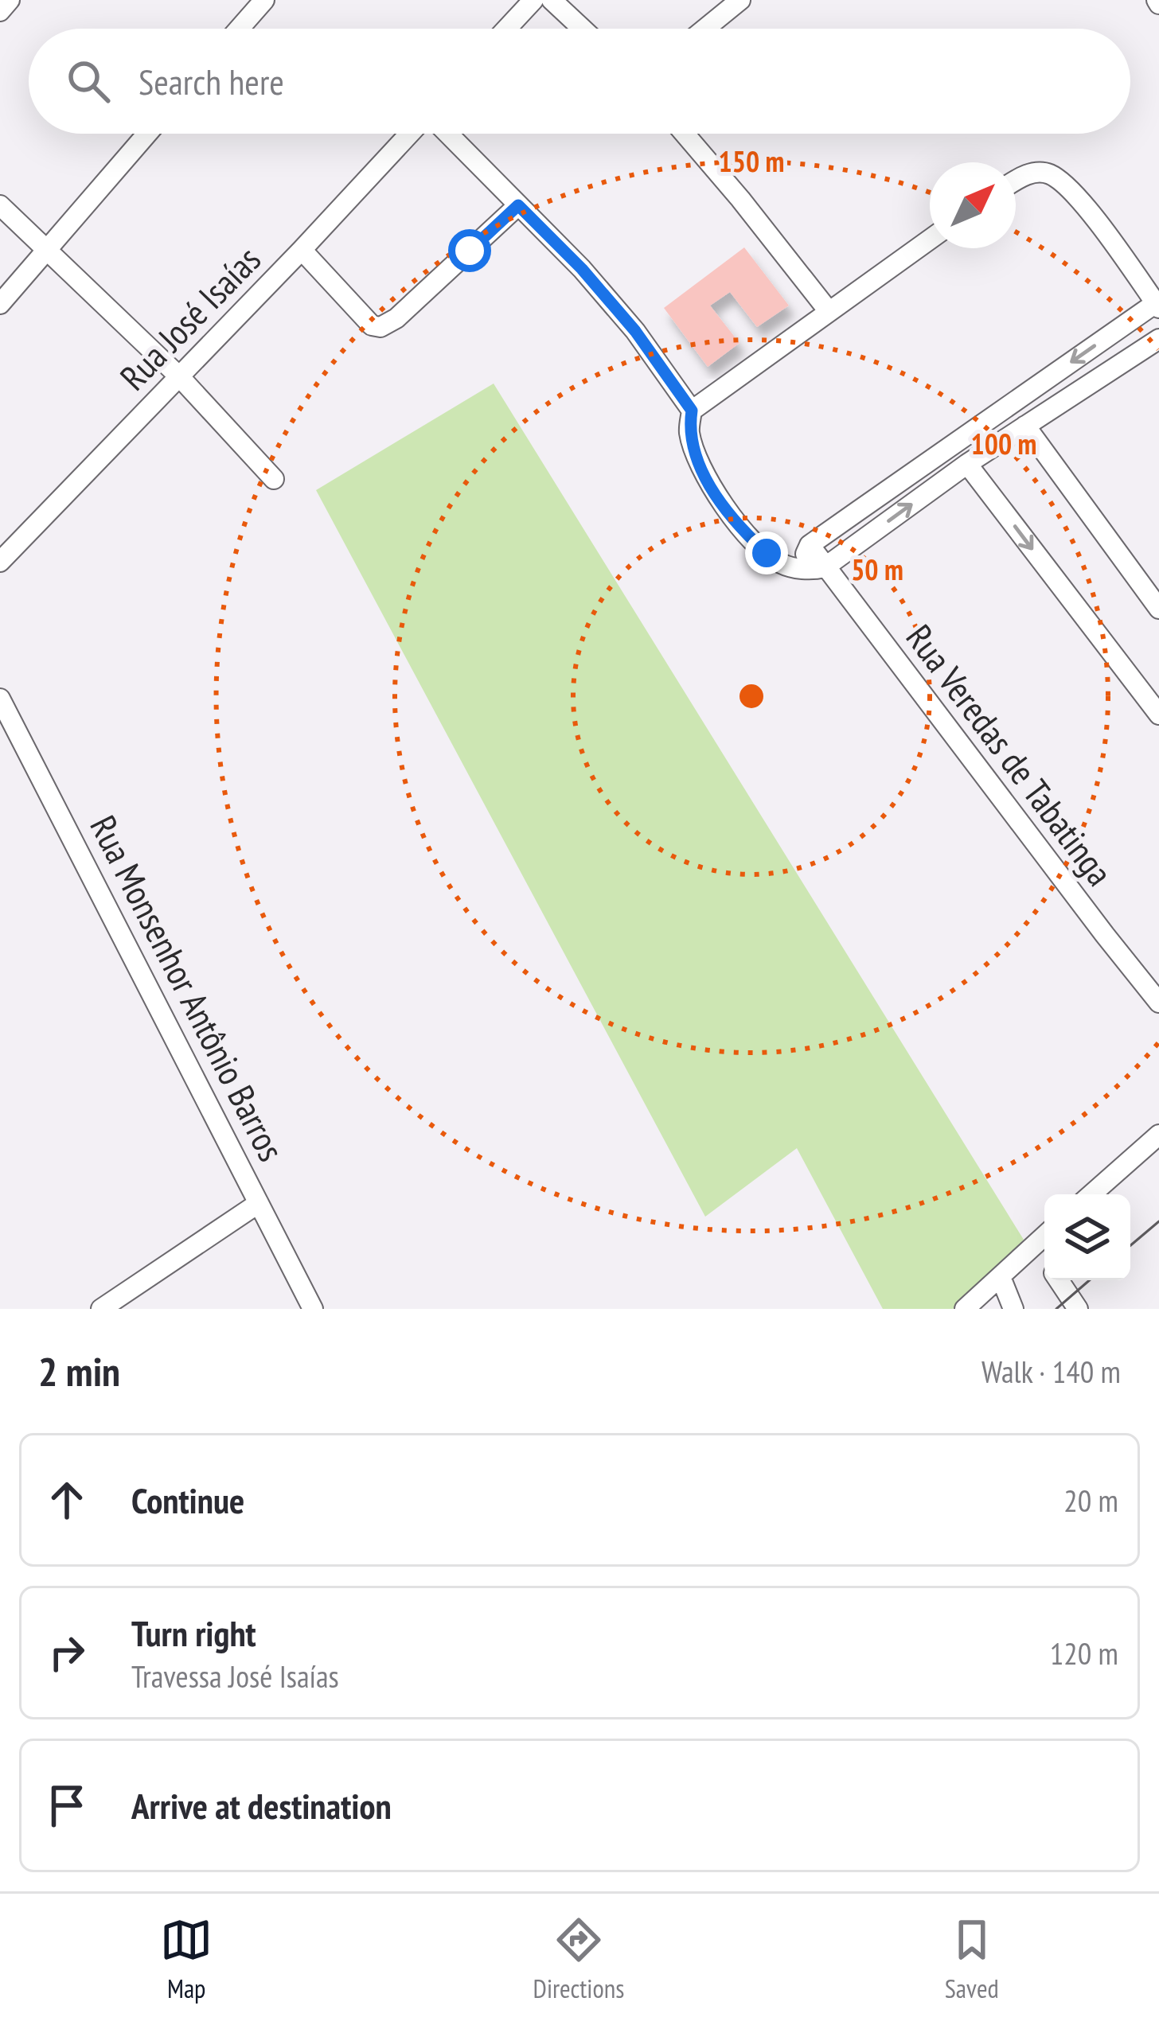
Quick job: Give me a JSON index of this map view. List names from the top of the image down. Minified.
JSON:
{"streets":{"street":["Rua José Isaías","Rua Veredas de Tabatinga","Rua Monsenhor Antônio Barros"]},"north":"top right","page":{"search":"Search here","heading":["2 min","Walk · 140 m"],"list":[["Continue","20 m"],["Turn right","Travessa José Isaías","120 m"],"Arrive at destination"],"nav":["Map","Directions","Saved"]},"rings":["150 m","100 m","50 m"]}
